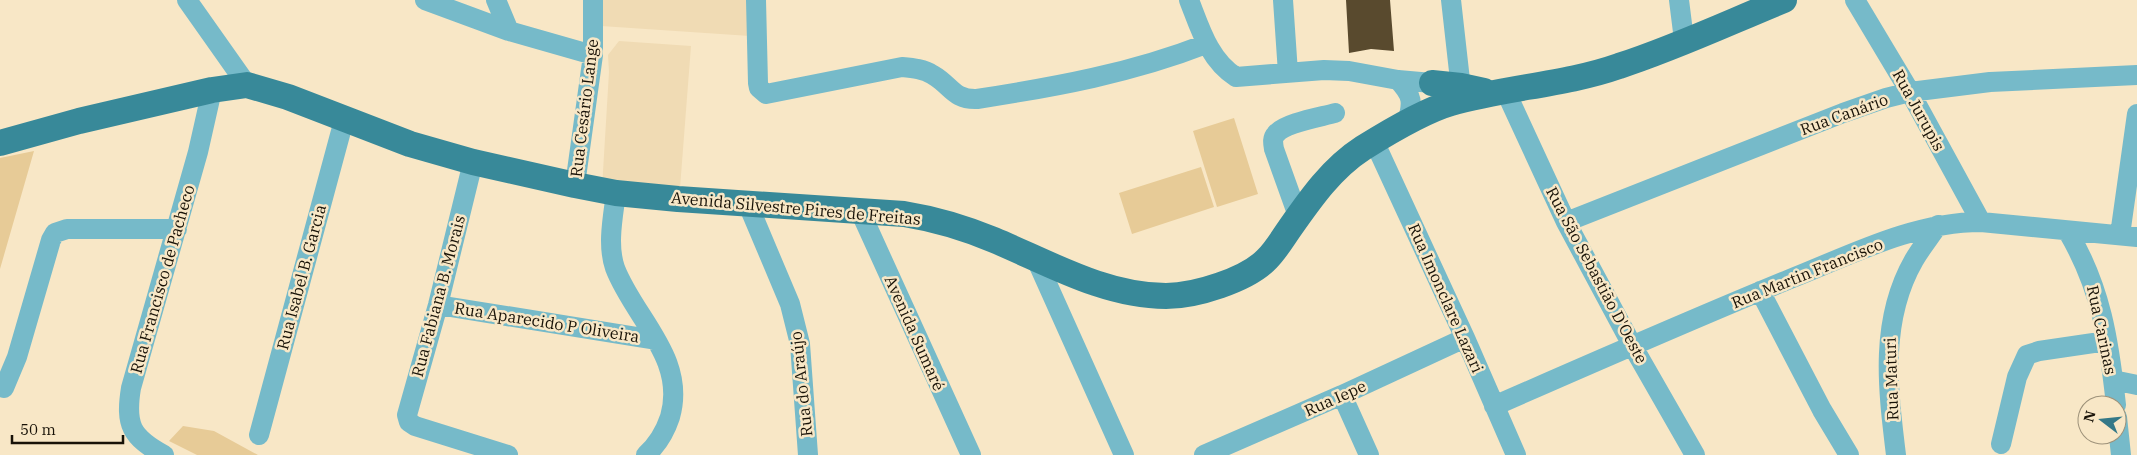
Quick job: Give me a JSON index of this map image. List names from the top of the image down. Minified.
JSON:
{"streets":{"main road":["Avenida Silvestre Pires de Freitas"],"street":["Rua Cesário Lange","Rua Jurupis","Rua Canário","Rua Martin Francisco","Rua São Sebastião D'Oeste","Rua Isabel B. Garcia","Rua Francisco de Pacheco","Rua Fabiana B. Morais","Rua Imonclare Lazari","Rua Aparecido P Oliveira","Rua Carinas","Avenida Sumaré","Rua Maturi","Rua do Araújo","Rua Iepe"]},"crossings":[["Rua Cesário Lange","Avenida Silvestre Pires de Freitas"],["Rua Jurupis","Rua Canário"],["Rua Jurupis","Rua Martin Francisco"],["Rua Canário","Rua São Sebastião D'Oeste"],["Avenida Silvestre Pires de Freitas","Rua Isabel B. Garcia"],["Avenida Silvestre Pires de Freitas","Rua Francisco de Pacheco"],["Avenida Silvestre Pires de Freitas","Rua Fabiana B. Morais"],["Avenida Silvestre Pires de Freitas","Rua Imonclare Lazari"],["Avenida Silvestre Pires de Freitas","Avenida Sumaré"],["Avenida Silvestre Pires de Freitas","Rua do Araújo"],["Rua Martin Francisco","Rua São Sebastião D'Oeste"],["Rua Martin Francisco","Rua Imonclare Lazari"],["Rua Martin Francisco","Rua Carinas"],["Rua Martin Francisco","Rua Maturi"],["Rua Fabiana B. Morais","Rua Aparecido P Oliveira"],["Rua Imonclare Lazari","Rua Iepe"]],"scale_bar":"50 m","north":"left"}
